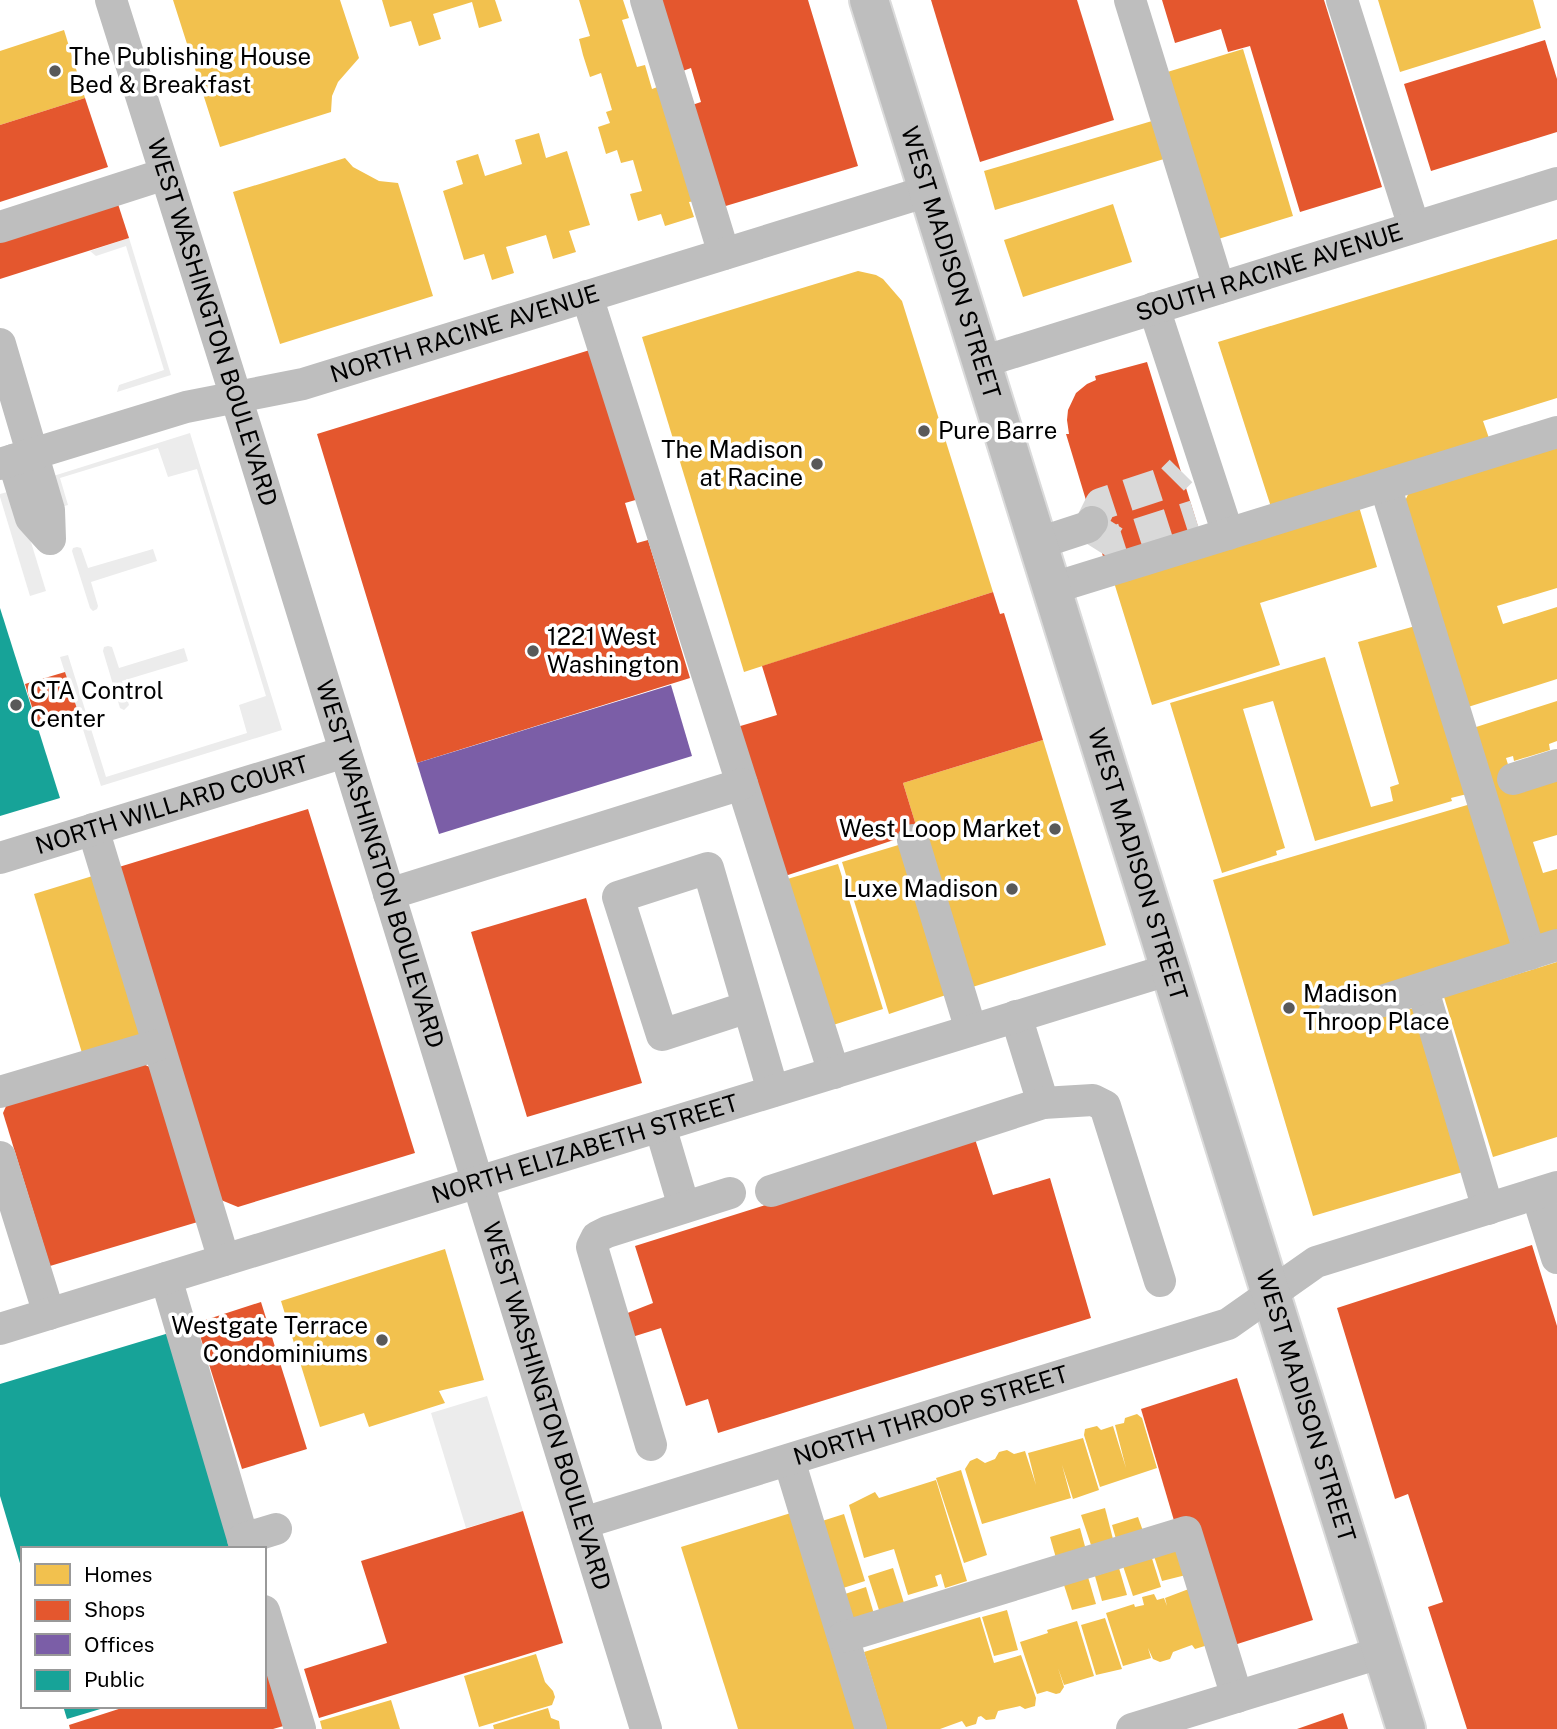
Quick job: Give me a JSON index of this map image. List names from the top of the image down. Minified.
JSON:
{"streets":{"main road":["WEST MADISON STREET"],"street":["SOUTH RACINE AVENUE","WEST WASHINGTON BOULEVARD","NORTH RACINE AVENUE","NORTH WILLARD COURT","NORTH ELIZABETH STREET","NORTH THROOP STREET"]},"crossings":[["WEST MADISON STREET","SOUTH RACINE AVENUE"],["WEST MADISON STREET","NORTH RACINE AVENUE"],["WEST MADISON STREET","NORTH ELIZABETH STREET"],["WEST MADISON STREET","NORTH THROOP STREET"],["WEST WASHINGTON BOULEVARD","NORTH RACINE AVENUE"],["WEST WASHINGTON BOULEVARD","NORTH WILLARD COURT"],["WEST WASHINGTON BOULEVARD","NORTH ELIZABETH STREET"],["WEST WASHINGTON BOULEVARD","NORTH THROOP STREET"]],"places":["The Publishing House Bed & Breakfast","Pure Barre","The Madison at Racine","1221 West Washington","CTA Control Center","West Loop Market","Luxe Madison","Madison Throop Place","Westgate Terrace Condominiums"],"legend":["Homes","Shops","Offices","Public"]}
